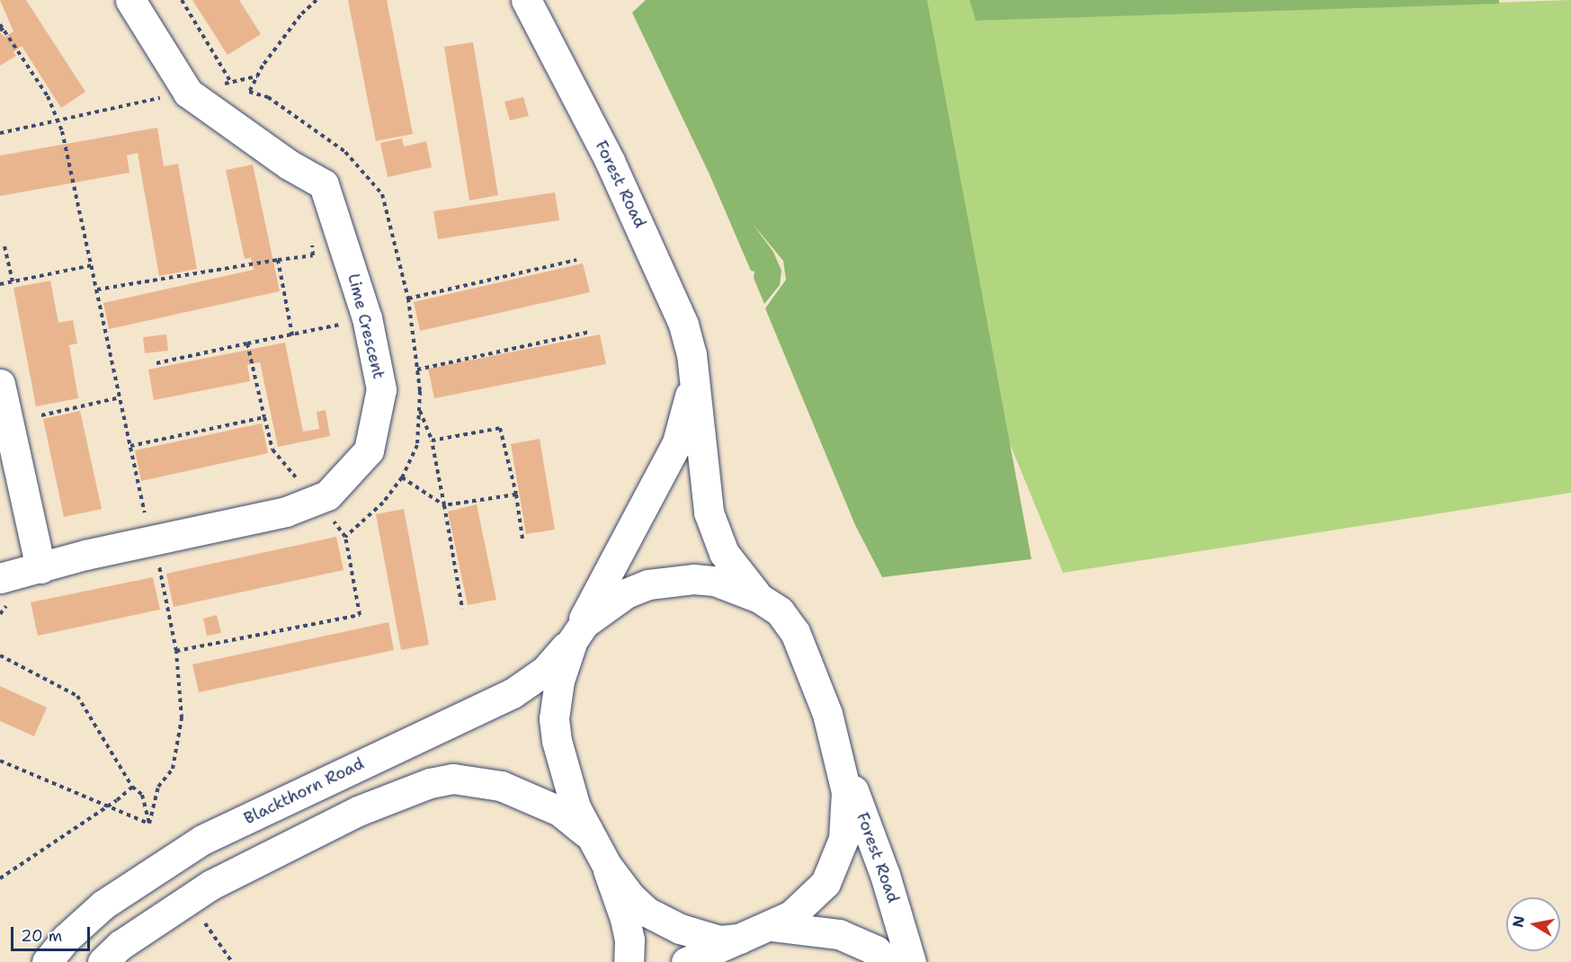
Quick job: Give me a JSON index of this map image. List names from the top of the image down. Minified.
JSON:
{"streets":{"street":["Forest Road","Lime Crescent","Blackthorn Road"]},"crossings":[["Forest Road","Blackthorn Road"]],"scale_bar":"20 m","north":"left"}
